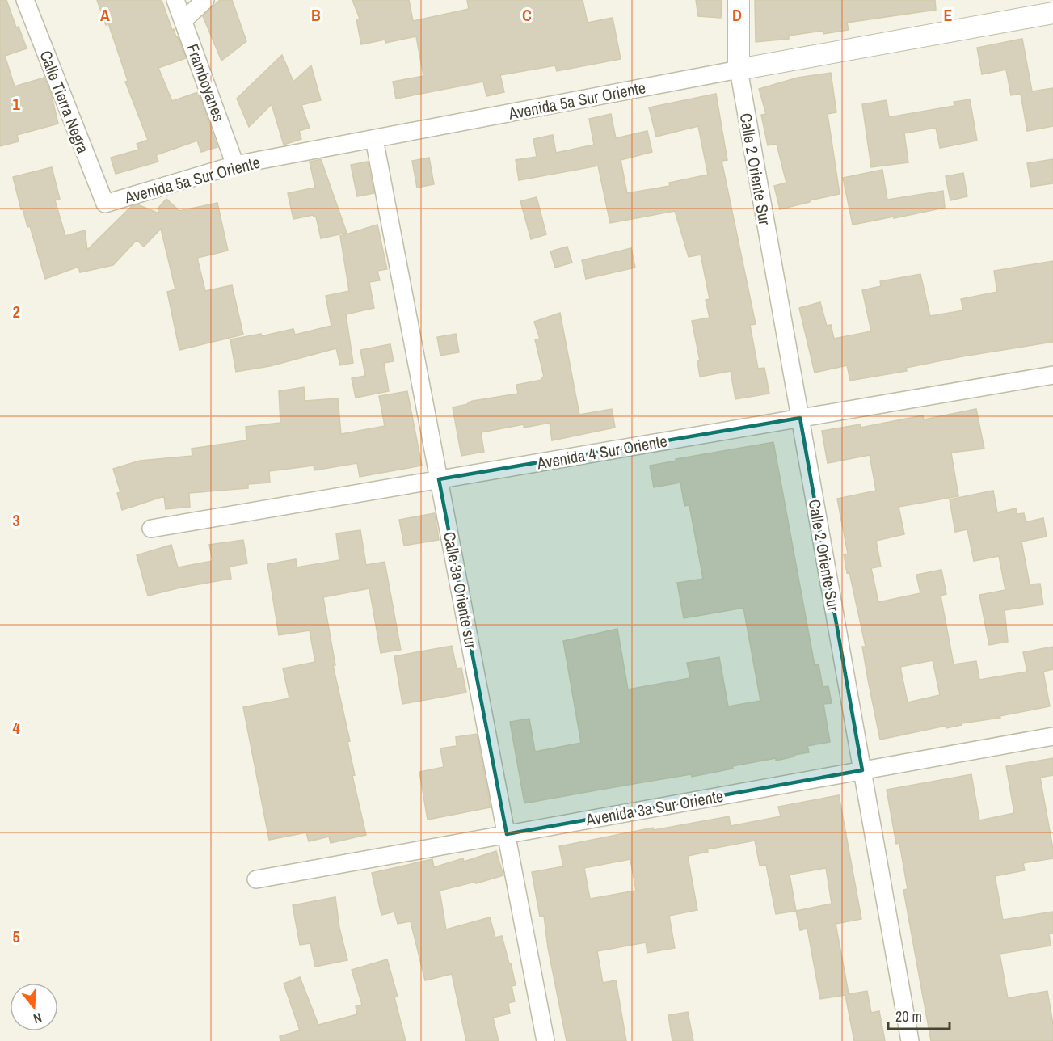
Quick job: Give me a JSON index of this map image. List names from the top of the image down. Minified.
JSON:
{"streets":{"street":["Framboyanes","Avenida 5a Sur Oriente","Calle Tierra Negra","Calle 2 Oriente Sur","Avenida 4 Sur Oriente","Calle 3a Oriente sur","Avenida 3a Sur Oriente"]},"crossings":[["Framboyanes","Avenida 5a Sur Oriente"],["Avenida 5a Sur Oriente","Calle Tierra Negra"],["Avenida 5a Sur Oriente","Calle 2 Oriente Sur"],["Avenida 5a Sur Oriente","Calle 3a Oriente sur"],["Calle 2 Oriente Sur","Avenida 4 Sur Oriente"],["Calle 2 Oriente Sur","Avenida 3a Sur Oriente"],["Avenida 4 Sur Oriente","Calle 3a Oriente sur"],["Calle 3a Oriente sur","Avenida 3a Sur Oriente"]],"scale_bar":"20 m","north":"bottom","grid":{"columns":["A","B","C","D","E"],"rows":["1","2","3","4","5"]}}
